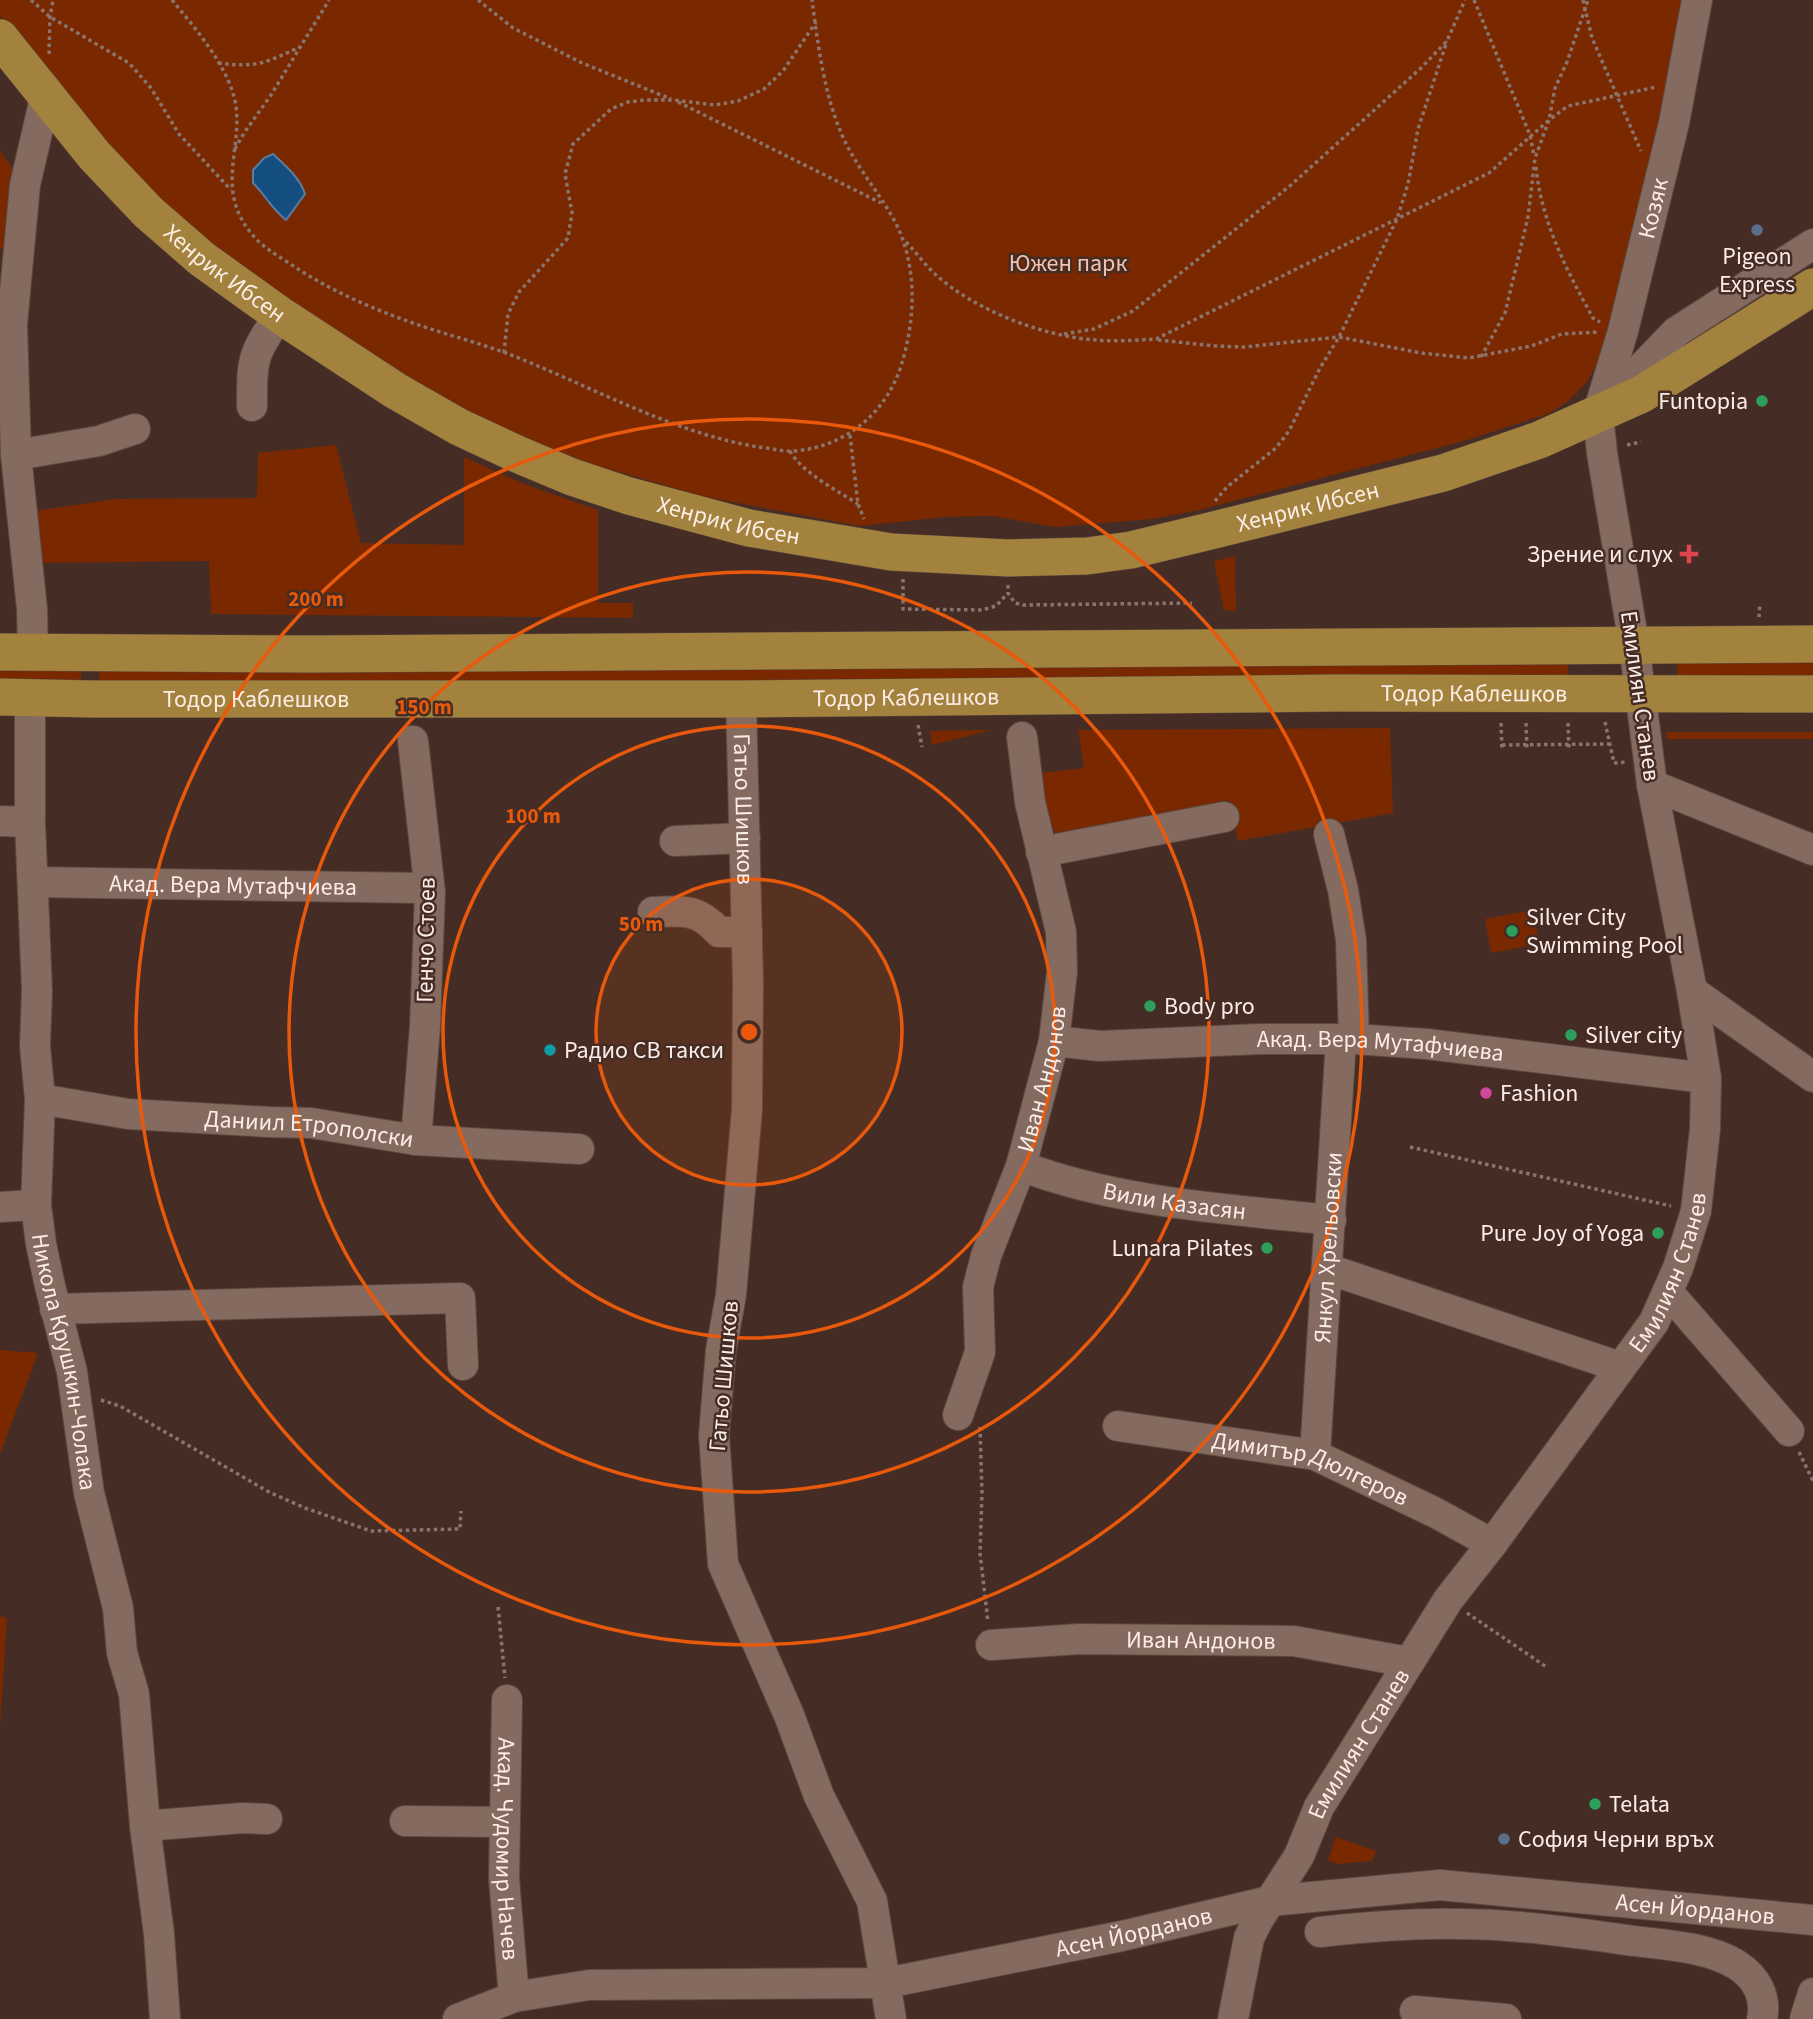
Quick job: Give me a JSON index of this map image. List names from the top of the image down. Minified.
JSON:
{"streets":{"main road":["Хенрик Ибсен","Тодор Каблешков"],"street":["Козяк","Емилиян Станев","Гатьо Шишков","Акад. Вера Мутафчиева","Генчо Стоев","Иван Андонов","Даниил Етрополски","Вили Казасян","Янкул Хрельовски","Никола Крушкин-Чолака","Димитър Дюлгеров","Акад. Чудомир Начев","Асен Йорданов"]},"crossings":[["Козяк","Хенрик Ибсен"],["Козяк","Емилиян Станев"],["Хенрик Ибсен","Емилиян Станев"],["Тодор Каблешков","Емилиян Станев"],["Тодор Каблешков","Гатьо Шишков"],["Тодор Каблешков","Никола Крушкин-Чолака"],["Емилиян Станев","Акад. Вера Мутафчиева"],["Емилиян Станев","Иван Андонов"],["Емилиян Станев","Димитър Дюлгеров"],["Емилиян Станев","Асен Йорданов"],["Гатьо Шишков","Асен Йорданов"],["Акад. Вера Мутафчиева","Генчо Стоев"],["Акад. Вера Мутафчиева","Иван Андонов"],["Акад. Вера Мутафчиева","Янкул Хрельовски"],["Акад. Вера Мутафчиева","Никола Крушкин-Чолака"],["Генчо Стоев","Даниил Етрополски"],["Иван Андонов","Вили Казасян"],["Даниил Етрополски","Никола Крушкин-Чолака"],["Вили Казасян","Янкул Хрельовски"],["Янкул Хрельовски","Димитър Дюлгеров"],["Акад. Чудомир Начев","Асен Йорданов"]],"parks":["Южен парк"],"places":{"other":["Pigeon Express","Funtopia","Silver City Swimming Pool","Body pro","Silver city","Радио СВ такси","Fashion","Pure Joy of Yoga","Lunara Pilates","Telata","София Черни връх"],"health":["Зрение и слух"]},"rings":["200 m","150 m","100 m","50 m"]}
